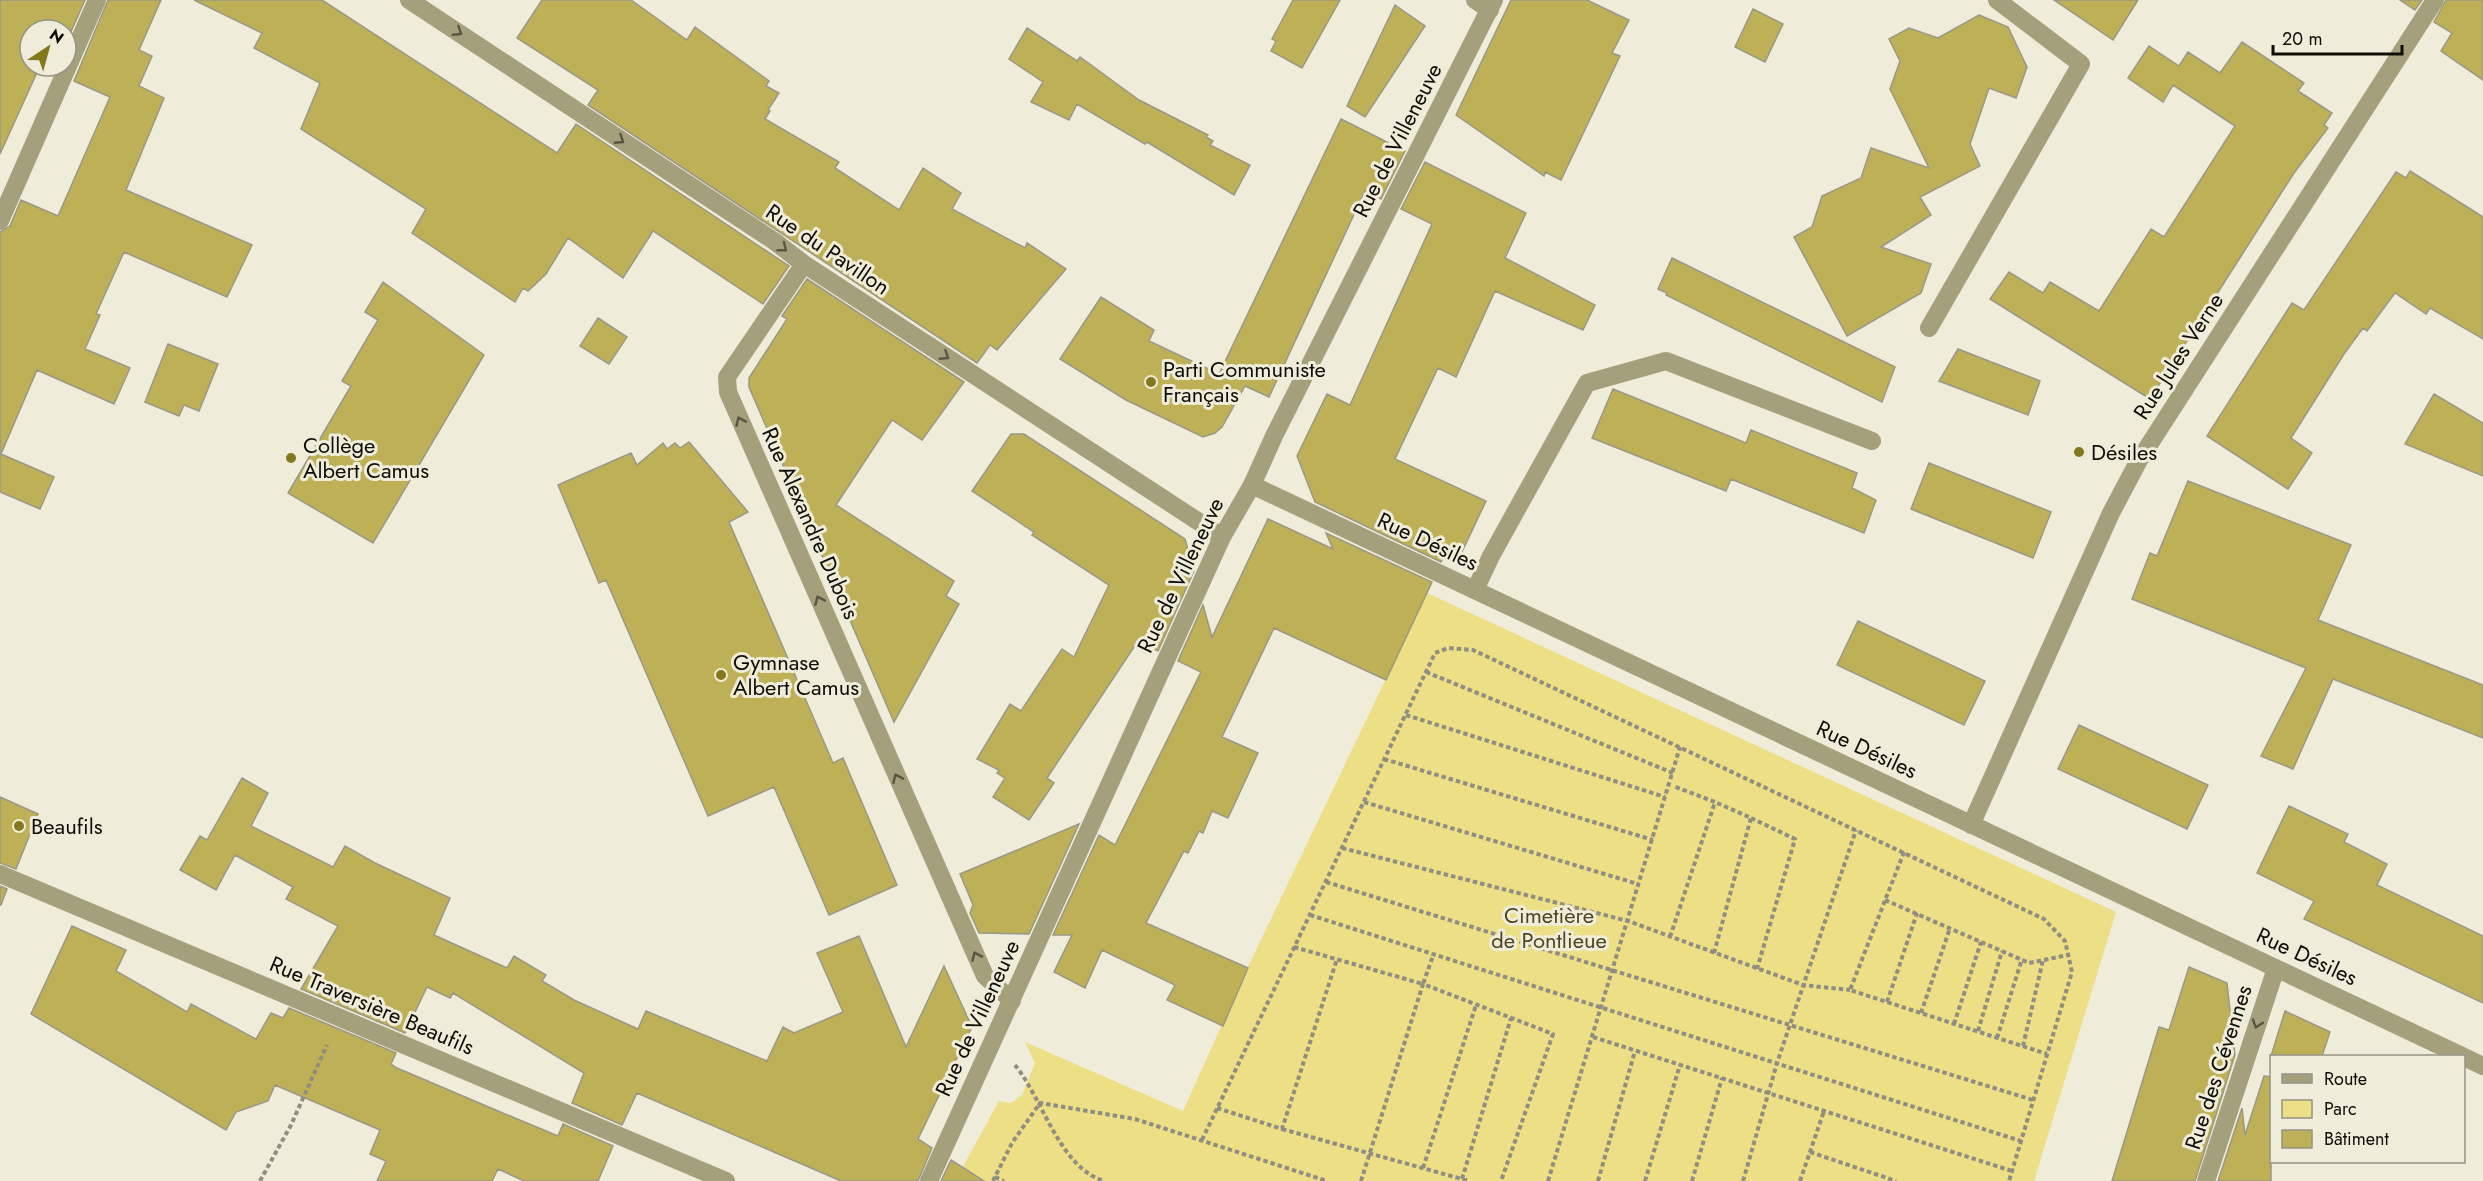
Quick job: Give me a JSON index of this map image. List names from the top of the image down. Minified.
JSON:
{"streets":{"street":["Rue de Villeneuve","Rue du Pavillon","Rue Jules Verne","Rue Alexandre Dubois","Rue Désiles","Rue Traversière Beaufils","Rue des Cévennes"]},"crossings":[["Rue de Villeneuve","Rue du Pavillon"],["Rue de Villeneuve","Rue Alexandre Dubois"],["Rue de Villeneuve","Rue Désiles"],["Rue du Pavillon","Rue Alexandre Dubois"],["Rue Jules Verne","Rue Désiles"],["Rue Désiles","Rue des Cévennes"]],"one_way":["Rue du Pavillon","Rue Alexandre Dubois","Rue des Cévennes"],"parks":["Cimetière de Pontlieue"],"places":["Parti Communiste Français","Désiles","Collège Albert Camus","Gymnase Albert Camus","Beaufils"],"legend":["Route","Parc","Bâtiment"],"scale_bar":"20 m","north":"top right"}
